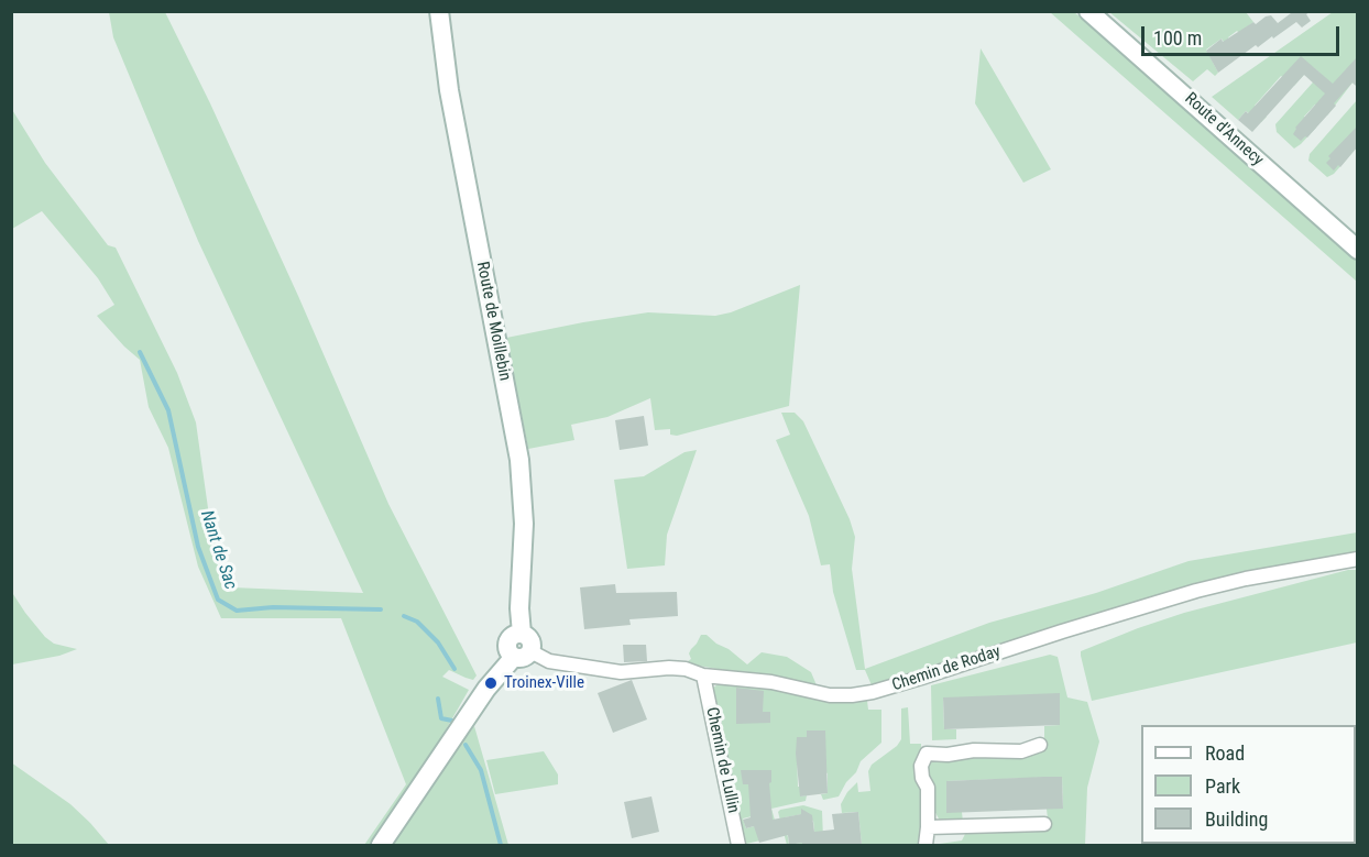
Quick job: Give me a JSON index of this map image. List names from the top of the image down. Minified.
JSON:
{"streets":{"street":["Route d'Annecy","Route de Moillebin","Chemin de Roday","Chemin de Lullin"]},"crossings":[["Route de Moillebin","Chemin de Roday"],["Chemin de Roday","Chemin de Lullin"]],"water":["Nant de Sac"],"places":["Troinex-Ville"],"legend":["Road","Park","Building"],"scale_bar":"100 m"}
